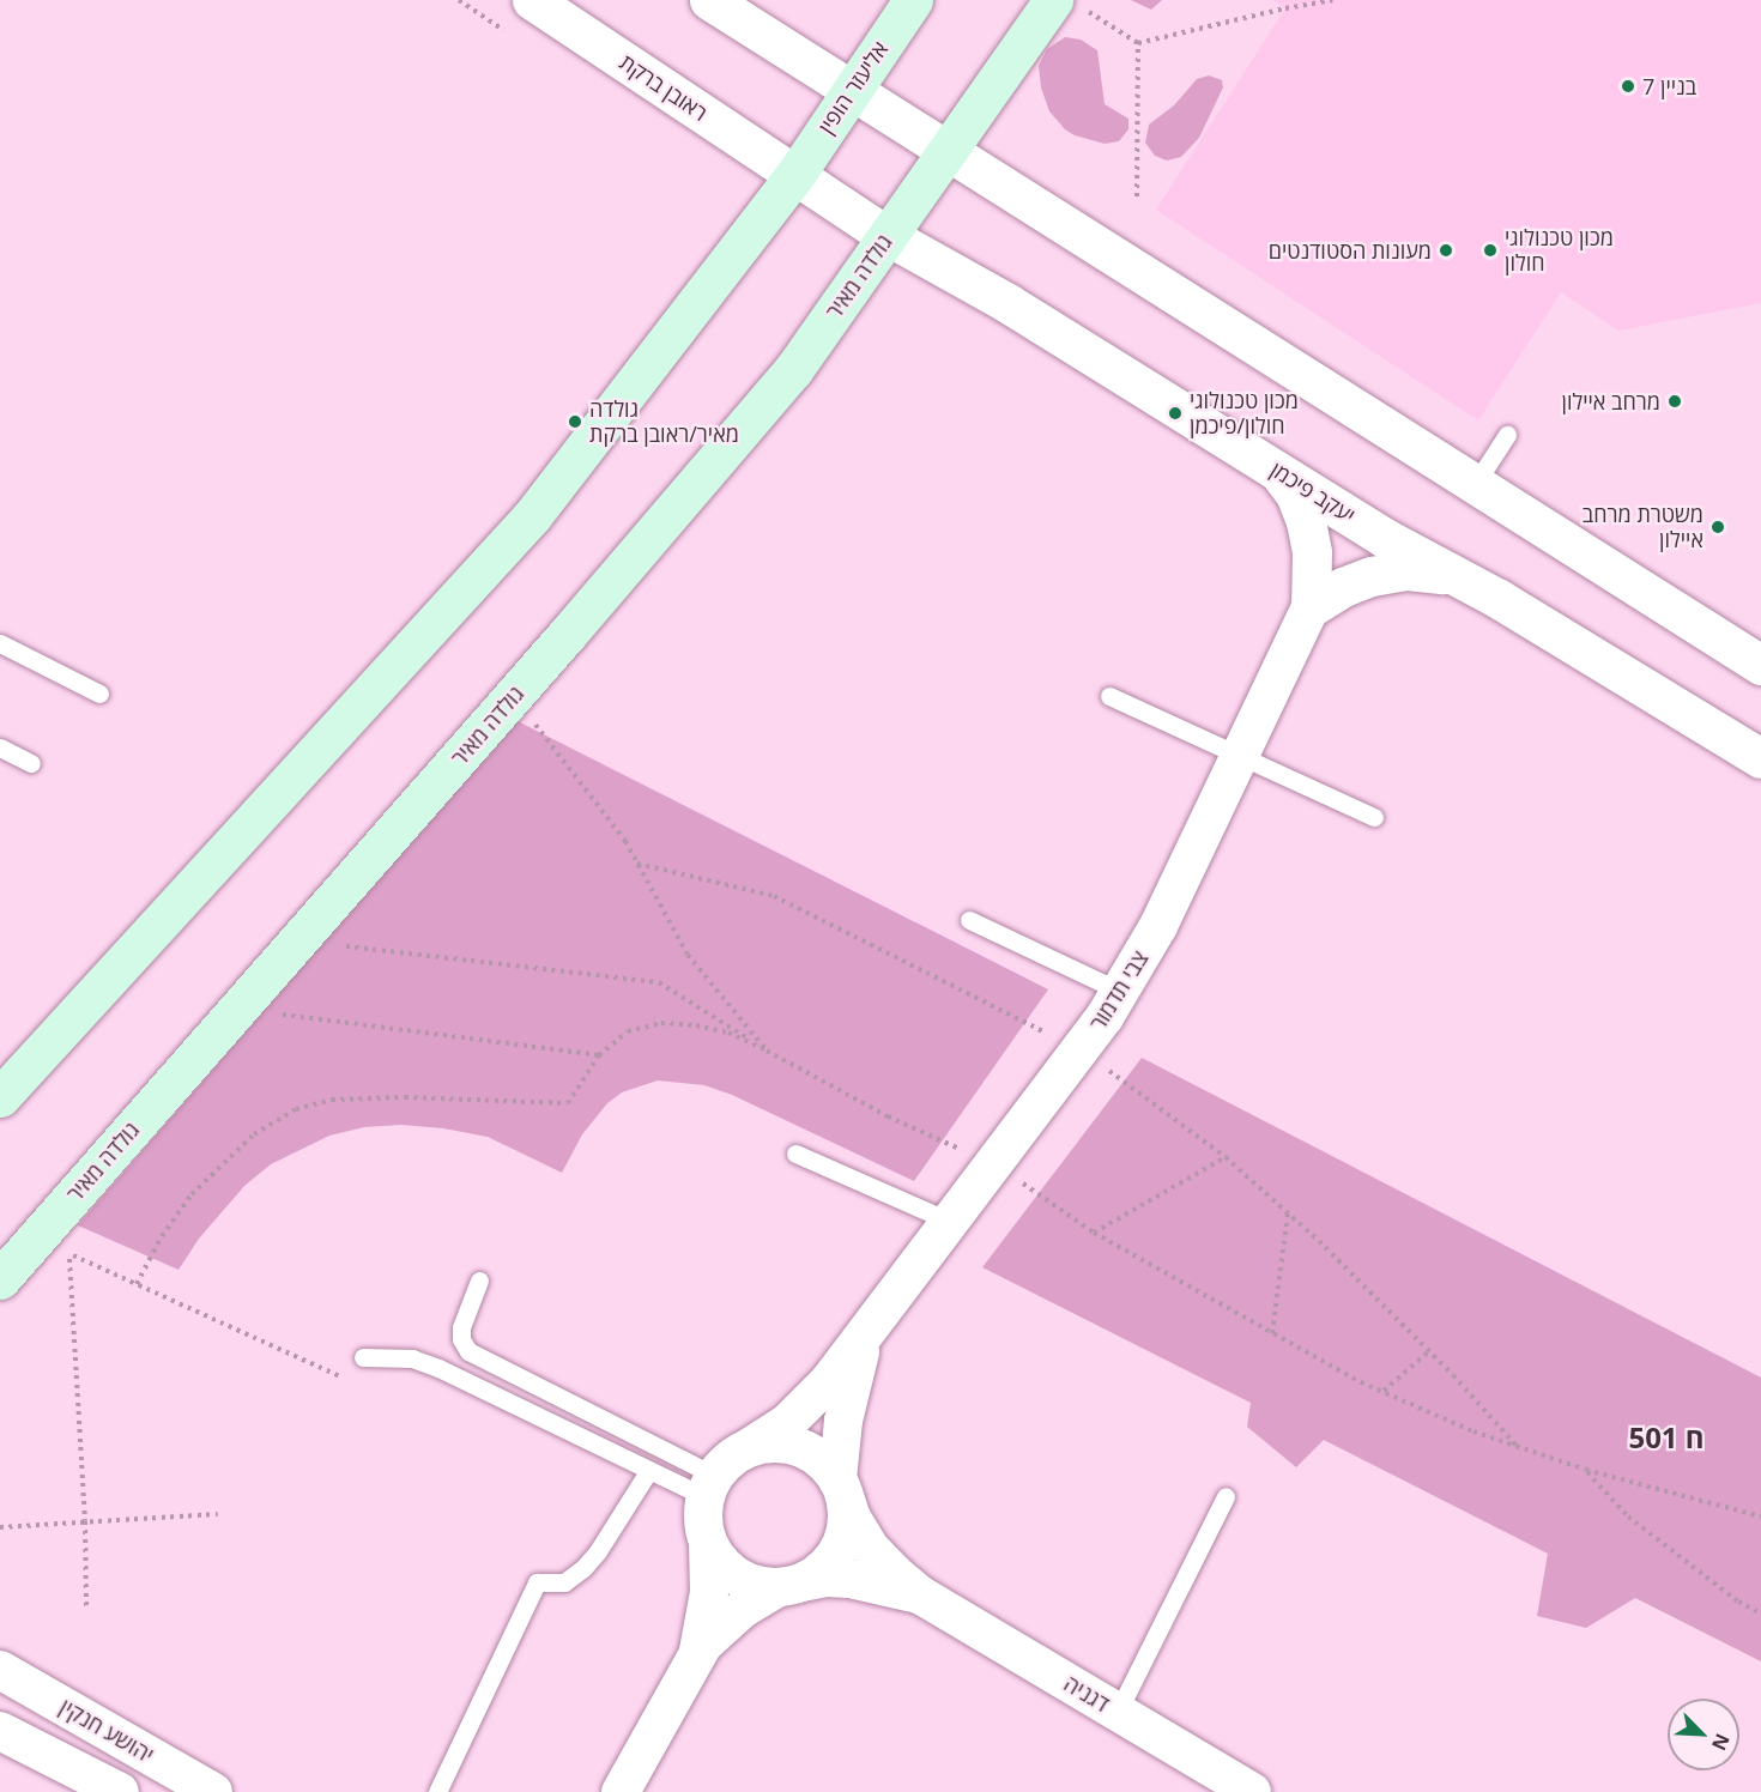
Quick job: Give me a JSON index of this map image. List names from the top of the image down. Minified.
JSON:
{"streets":{"main road":["אליעזר הופין","גולדה מאיר"],"street":["ראובן ברקת","יעקב פיכמן","צבי תדמור","דגניה","יהושע חנקין"]},"crossings":[["ראובן ברקת","אליעזר הופין"],["ראובן ברקת","יעקב פיכמן"],["אליעזר הופין","יעקב פיכמן"],["גולדה מאיר","יעקב פיכמן"],["צבי תדמור","דגניה"]],"districts":["ח 501"],"places":["בניין 7","מעונות הסטודנטים","מכון טכנולוגי חולון","מרחב איילון","מכון טכנולוגי חולון/פיכמן","גולדה מאיר/ראובן ברקת","משטרת מרחב איילון"],"north":"bottom right"}
